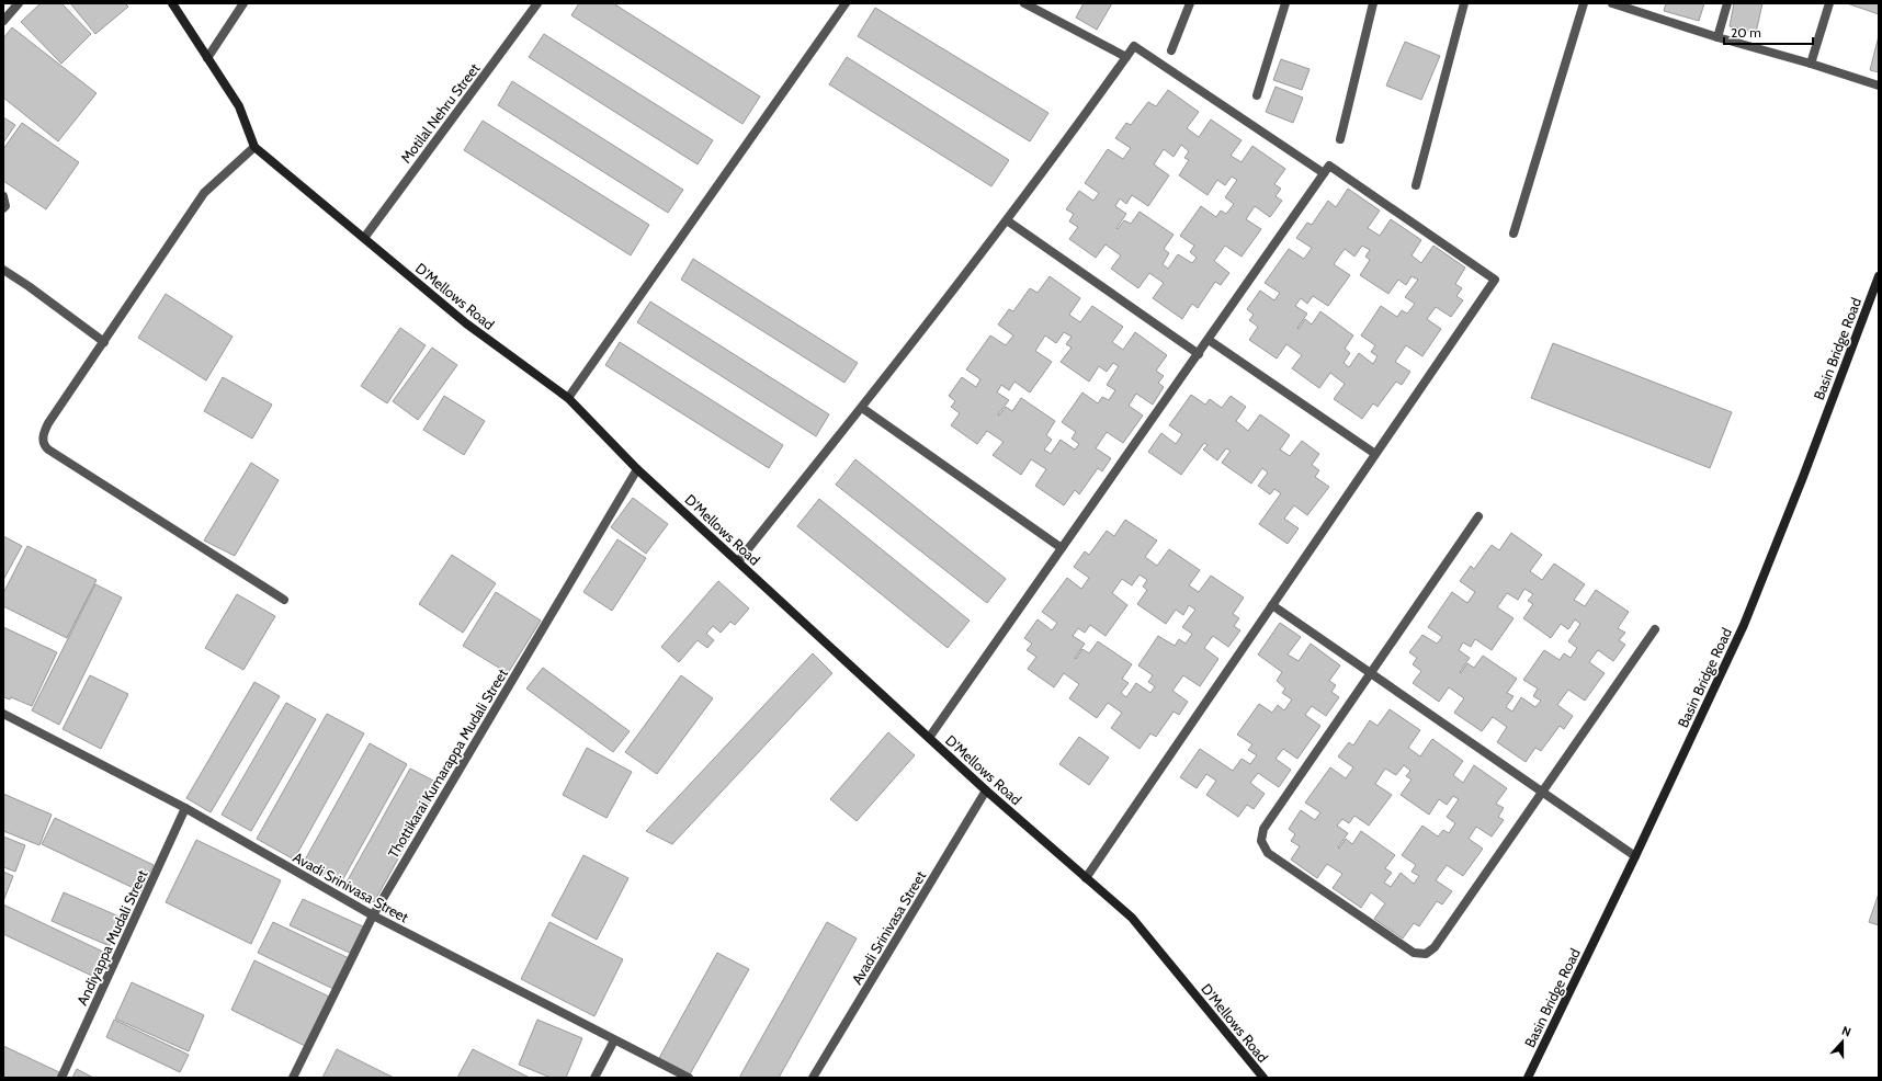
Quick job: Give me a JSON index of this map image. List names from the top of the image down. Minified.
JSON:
{"streets":{"main road":["D'Mellows Road","Basin Bridge Road"],"street":["Motilal Nehru Street","Thottikarai Kumarappa Mudali Street","Avadi Srinivasa Street","Andiyappa Mudali Street"]},"crossings":[["Motilal Nehru Street","D'Mellows Road"],["D'Mellows Road","Thottikarai Kumarappa Mudali Street"],["D'Mellows Road","Avadi Srinivasa Street"],["Thottikarai Kumarappa Mudali Street","Avadi Srinivasa Street"],["Avadi Srinivasa Street","Andiyappa Mudali Street"]],"scale_bar":"20 m","north":"top"}
